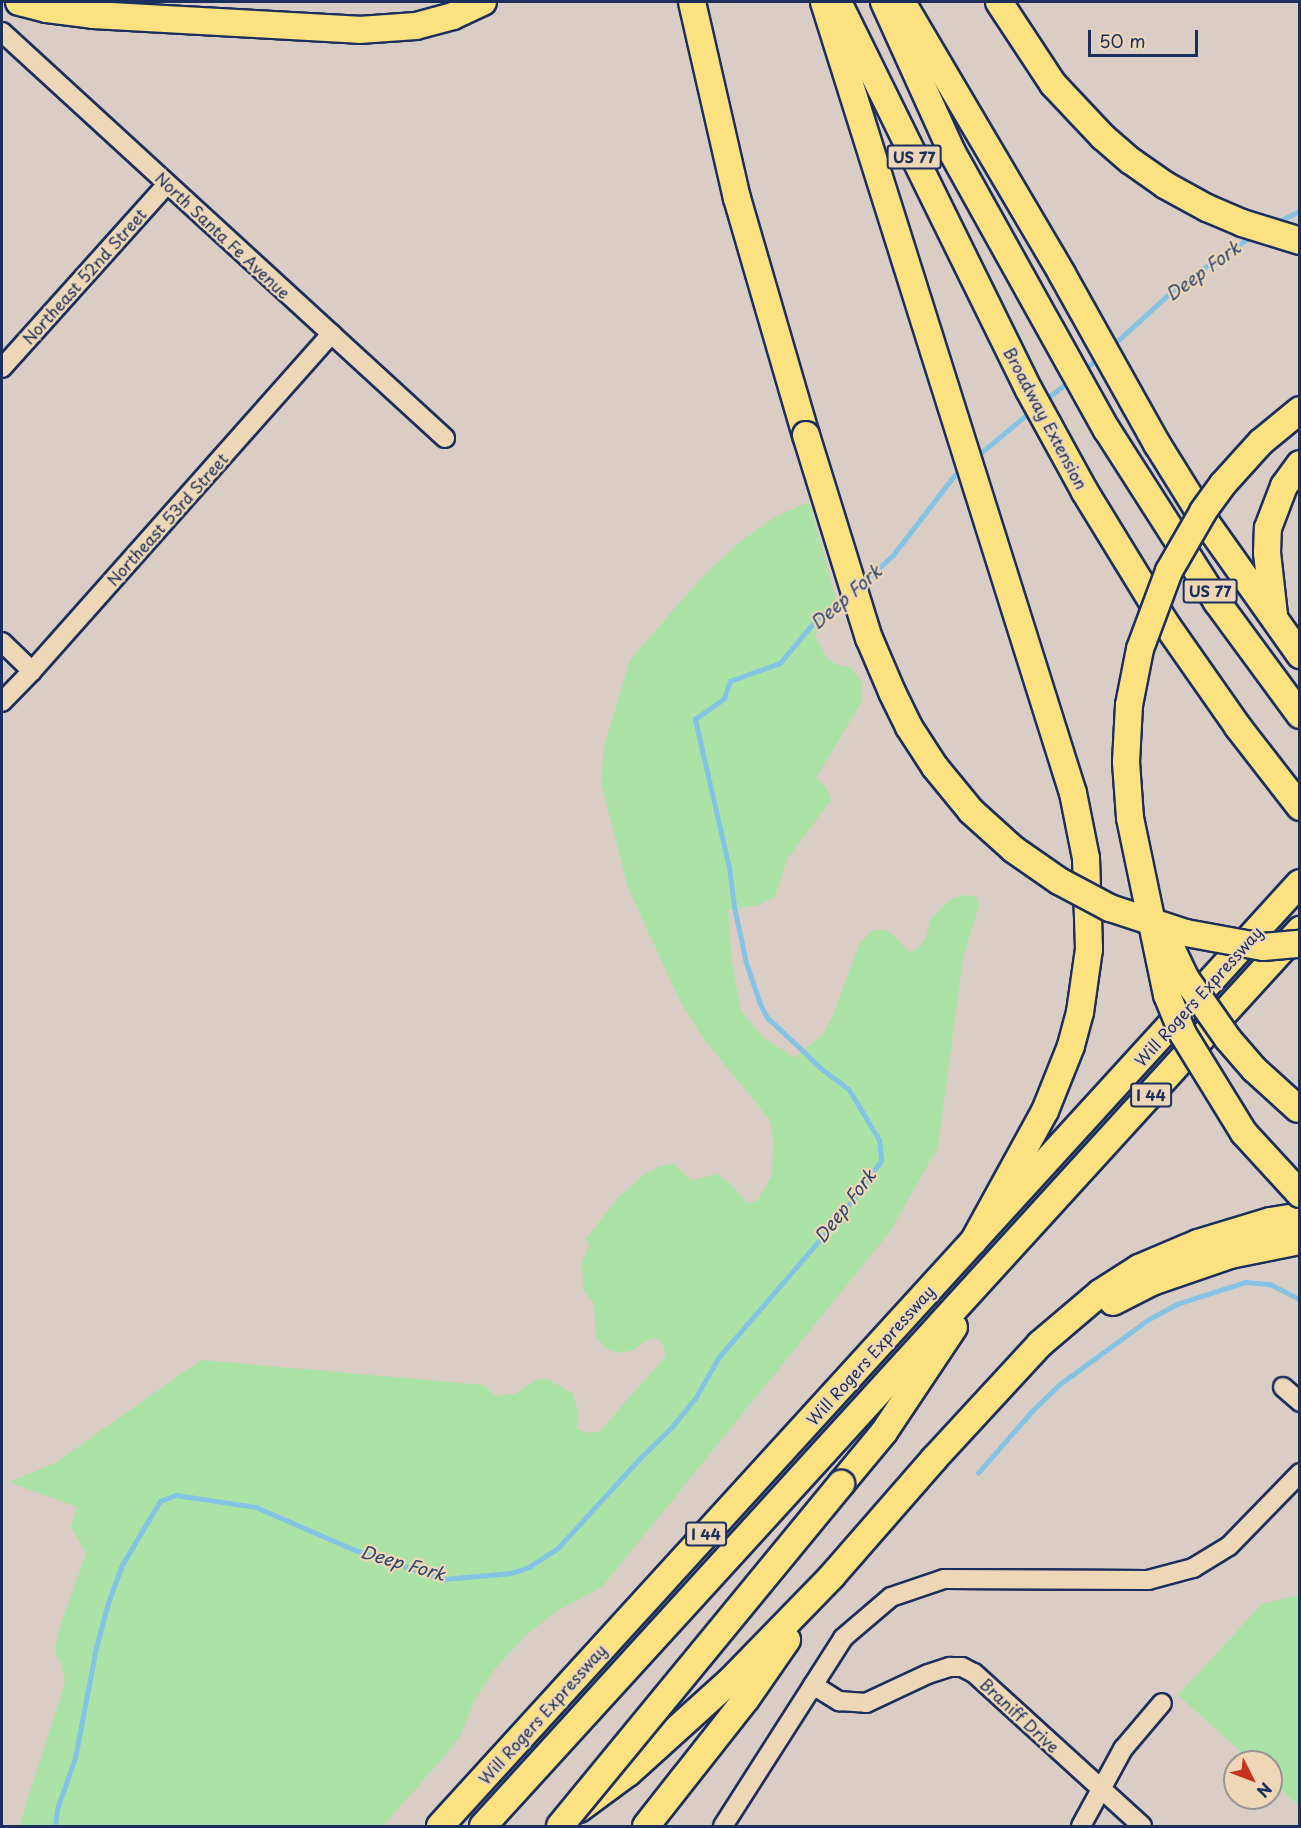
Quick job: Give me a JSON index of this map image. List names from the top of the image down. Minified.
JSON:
{"streets":{"highway":["US 77","Broadway Extension","Will Rogers Expressway","I 44"],"street":["North Santa Fe Avenue","Northeast 52nd Street","Northeast 53rd Street","Braniff Drive"]},"crossings":[["North Santa Fe Avenue","Northeast 52nd Street"],["North Santa Fe Avenue","Northeast 53rd Street"]],"water":["Deep Fork"],"scale_bar":"50 m","north":"bottom right"}
